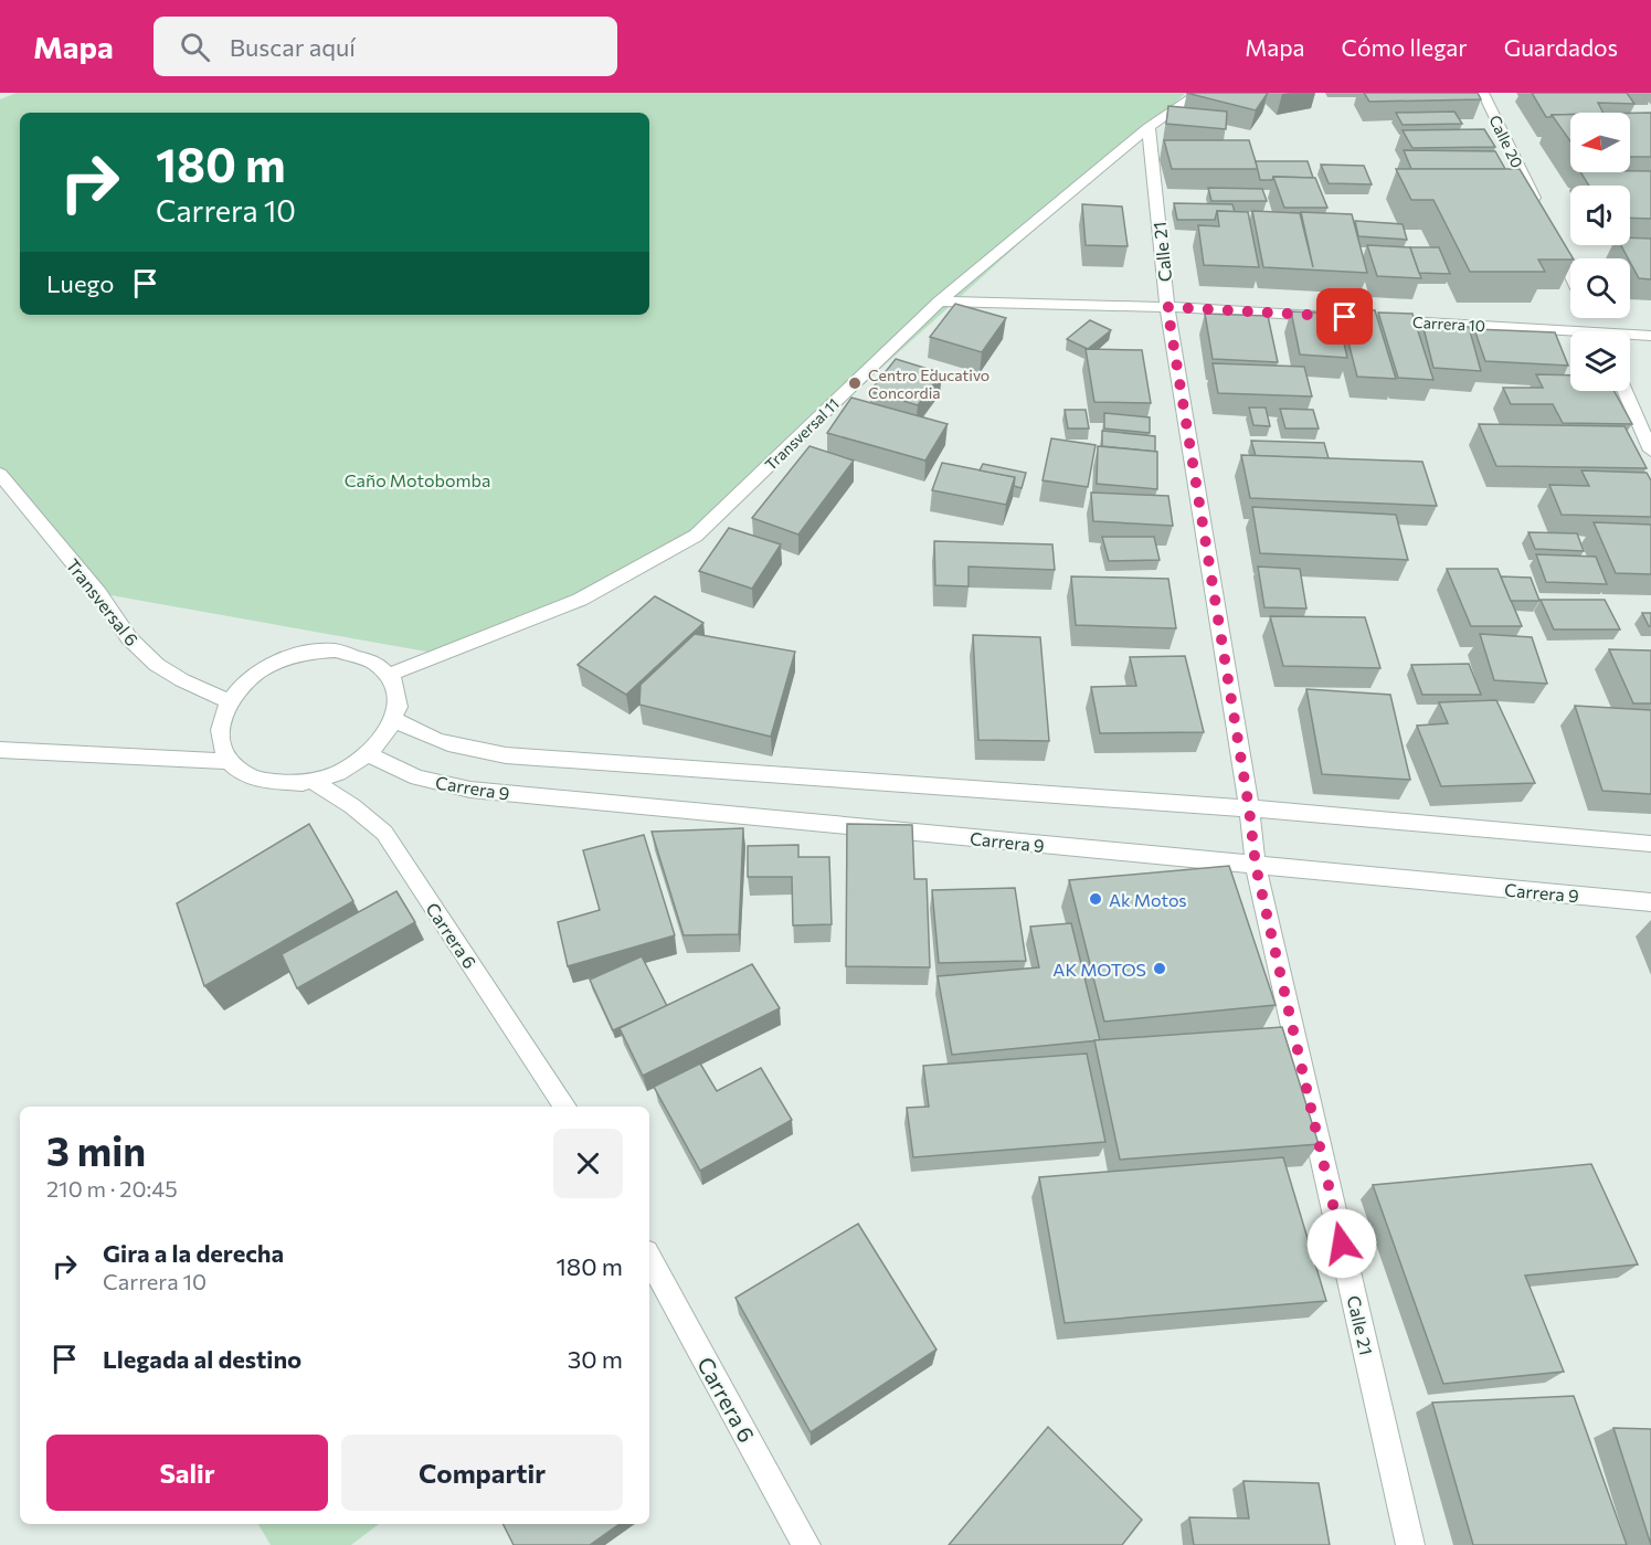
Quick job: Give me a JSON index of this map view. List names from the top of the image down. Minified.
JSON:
{"streets":{"street":["Calle 20","Calle 21","Carrera 10","Transversal 11","Transversal 6","Carrera 9","Carrera 6"]},"crossings":[["Calle 21","Transversal 11"],["Calle 21","Carrera 9"],["Transversal 11","Transversal 6"],["Transversal 11","Carrera 9"],["Transversal 11","Carrera 6"],["Transversal 6","Carrera 9"],["Transversal 6","Carrera 6"],["Carrera 9","Carrera 6"]],"parks":["Caño Motobomba"],"places":["Centro Educativo Concordia","Ak Motos","AK MOTOS"],"north":"left","page":{"header":"Mapa","search":"Buscar aquí","nav":["Mapa","Cómo llegar","Guardados"],"turn":["180 m","Carrera 10"],"then":"Luego","heading":["3 min","210 m · 20:45"],"list":[{"name":"Gira a la derecha","note":"Carrera 10","value":"180 m"},{"name":"Llegada al destino","value":"30 m"}],"buttons":["Salir","Compartir"]}}
